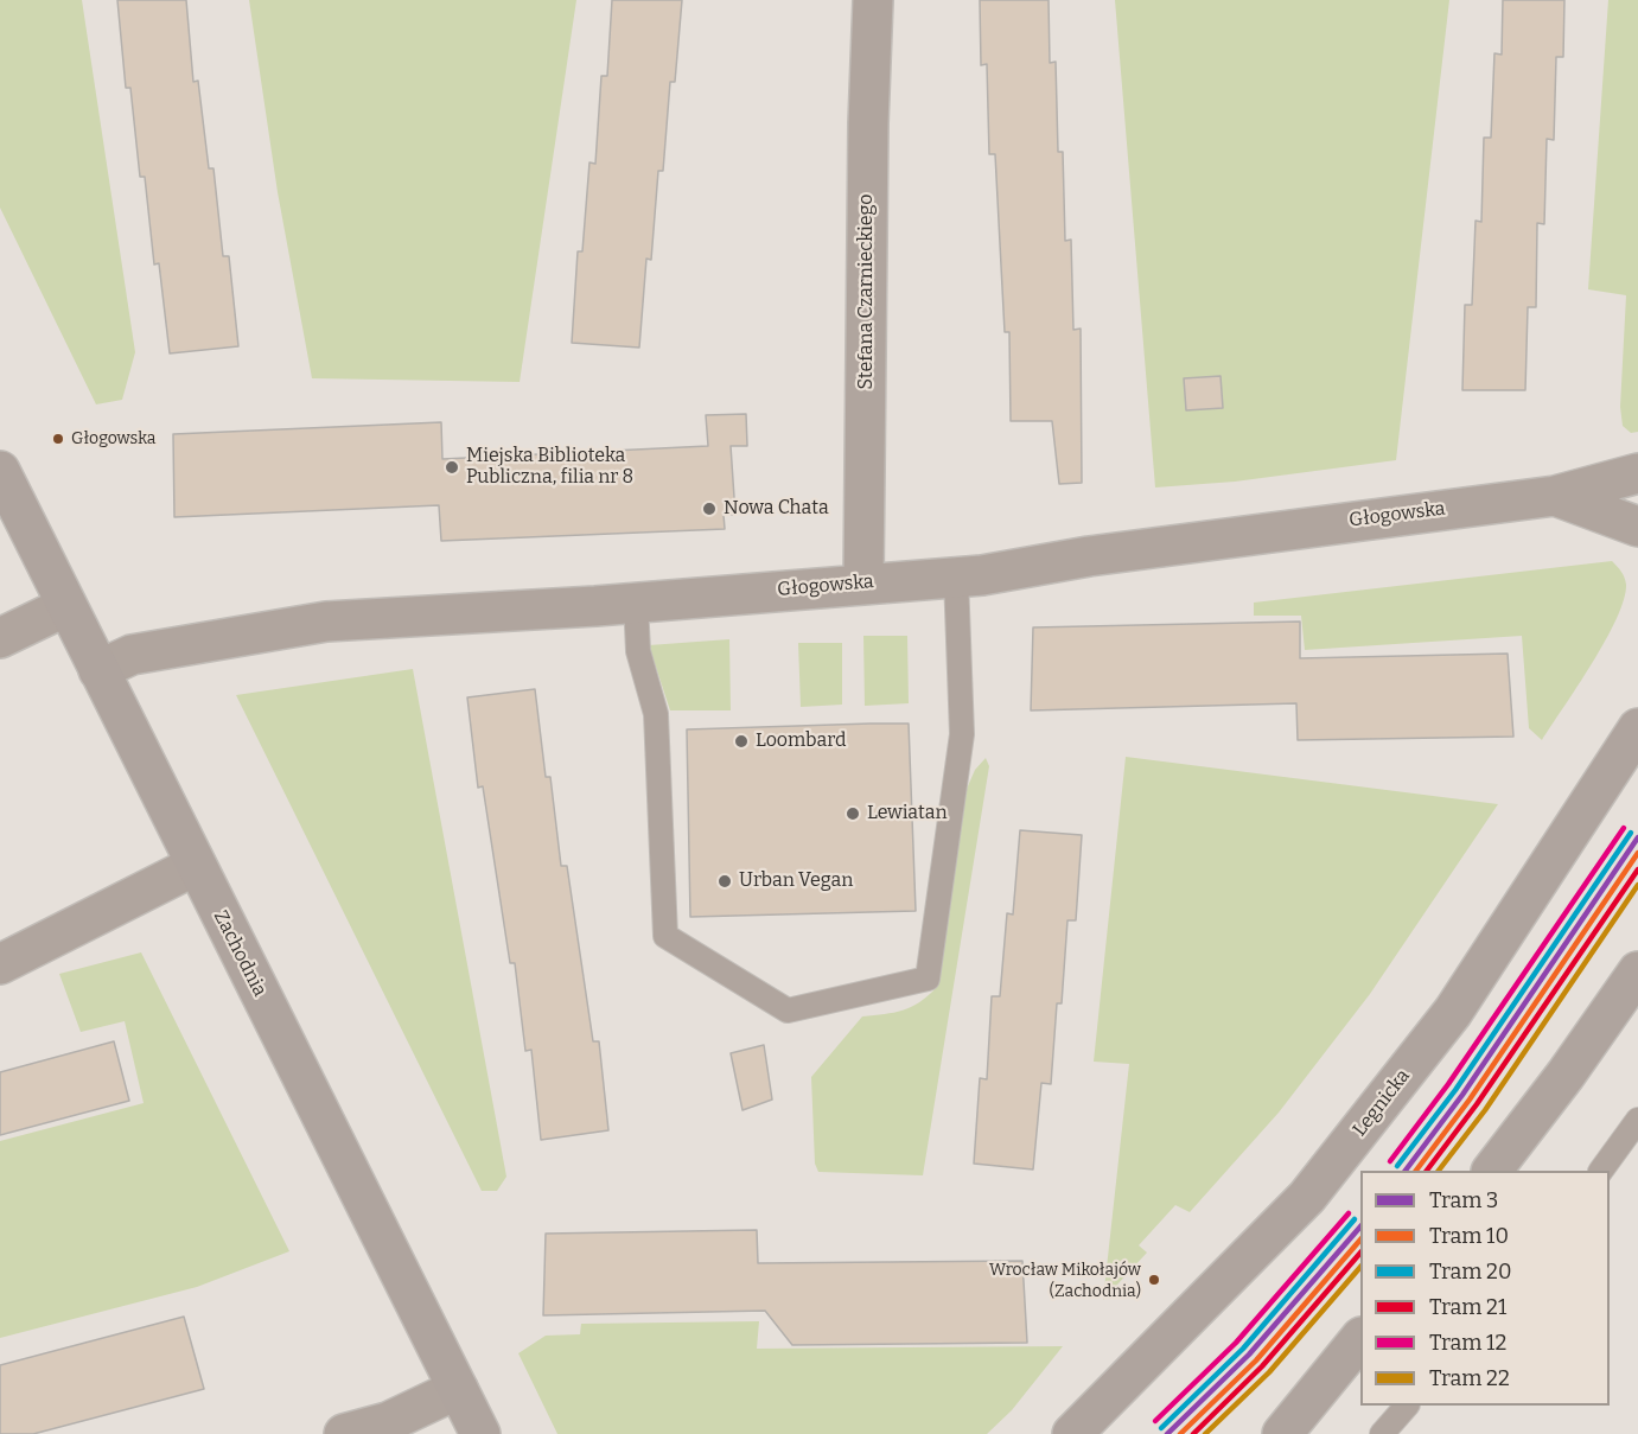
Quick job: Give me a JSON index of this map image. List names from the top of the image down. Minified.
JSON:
{"streets":{"main road":["Zachodnia","Legnicka"],"street":["Stefana Czarnieckiego","Głogowska"]},"crossings":[["Stefana Czarnieckiego","Głogowska"],["Głogowska","Zachodnia"]],"places":["Głogowska","Miejska Biblioteka Publiczna, filia nr 8","Nowa Chata","Loombard","Lewiatan","Urban Vegan","Wrocław Mikołajów (Zachodnia)"],"lines":["tram line 12","tram line 20","tram line 3","tram line 10","tram line 21","tram line 22"],"legend":["Tram 3","Tram 10","Tram 20","Tram 21","Tram 12","Tram 22"]}
